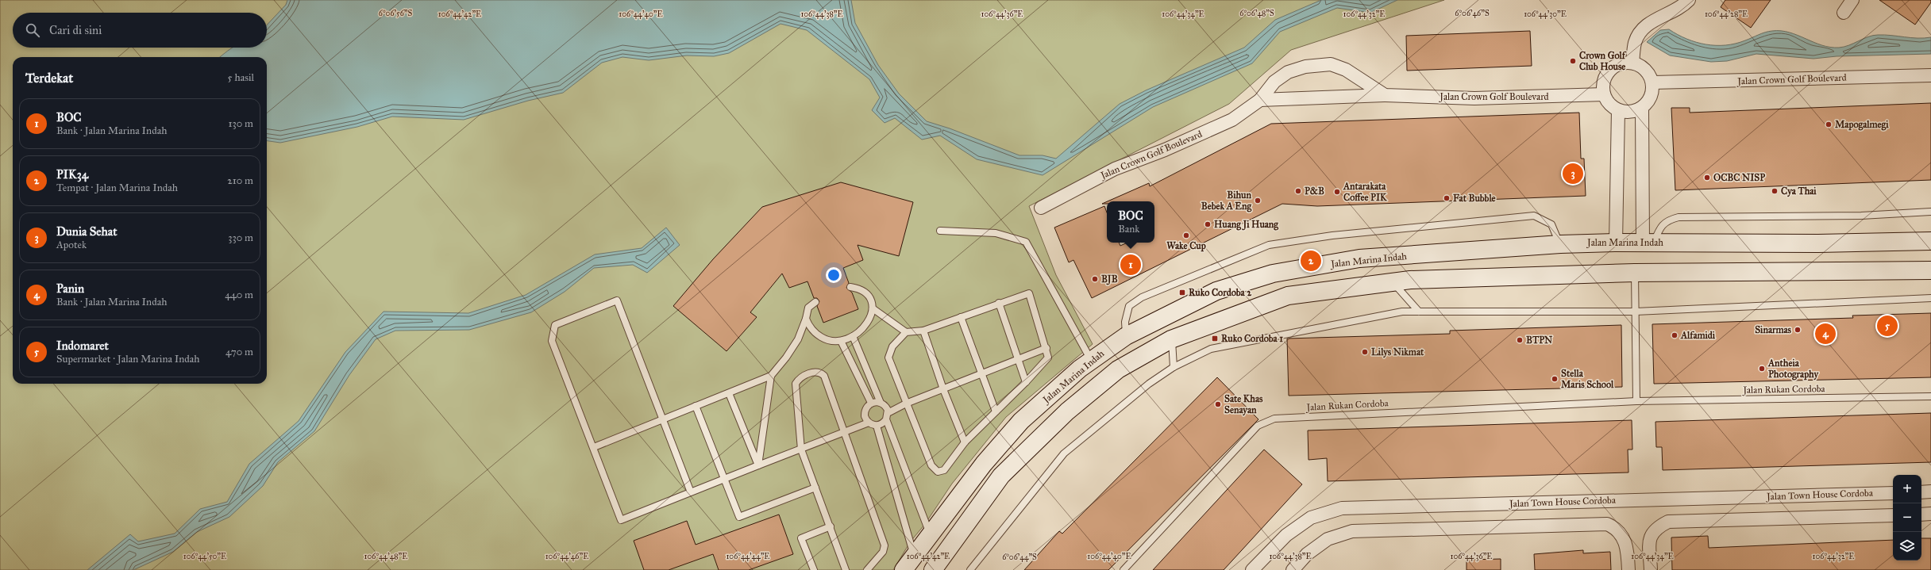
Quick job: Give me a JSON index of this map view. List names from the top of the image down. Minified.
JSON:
{"streets":{"main road":["Jalan Marina Indah"],"street":["Jalan Crown Golf Boulevard","Jalan Town House Cordoba"],"lane":["Jalan Rukan Cordoba"]},"places":{"other":["Crown Golf Club House","Mapogalmegi","OCBC NISP","P&B","Cya Thai","Antarakata Coffee PIK","Fat Bubble","Bihun Bebek A Eng","Huang Ji Huang","Wake Cup","BJB","Sinarmas","Alfamidi","BTPN","Lilys Nikmat","Antheia Photography","Stella Maris School","Sate Khas Senayan"],"transit":["Ruko Cordoba 2","Ruko Cordoba 1"]},"page":{"search":"Cari di sini","heading":["Terdekat","5 hasil"],"list":[{"mark":"1","name":"BOC","note":"Bank · Jalan Marina Indah","value":"130 m"},{"mark":"2","name":"PIK34","note":"Tempat · Jalan Marina Indah","value":"210 m"},{"mark":"3","name":"Dunia Sehat","note":"Apotek","value":"330 m"},{"mark":"4","name":"Panin","note":"Bank · Jalan Marina Indah","value":"440 m"},{"mark":"5","name":"Indomaret","note":"Supermarket · Jalan Marina Indah","value":"470 m"}],"pins":["3","2","1","5","4"],"popup":["BOC","Bank"],"map_buttons":["+","−"]},"coordinates":["6°06'56\"S","6°06'48\"S","6°06'46\"S","106°44'34\"E","106°44'42\"E","106°44'40\"E","106°44'38\"E","106°44'36\"E","106°44'32\"E","106°44'30\"E","106°44'28\"E","106°44'50\"E","106°44'48\"E","106°44'46\"E","106°44'44\"E","6°06'44\"S"]}
